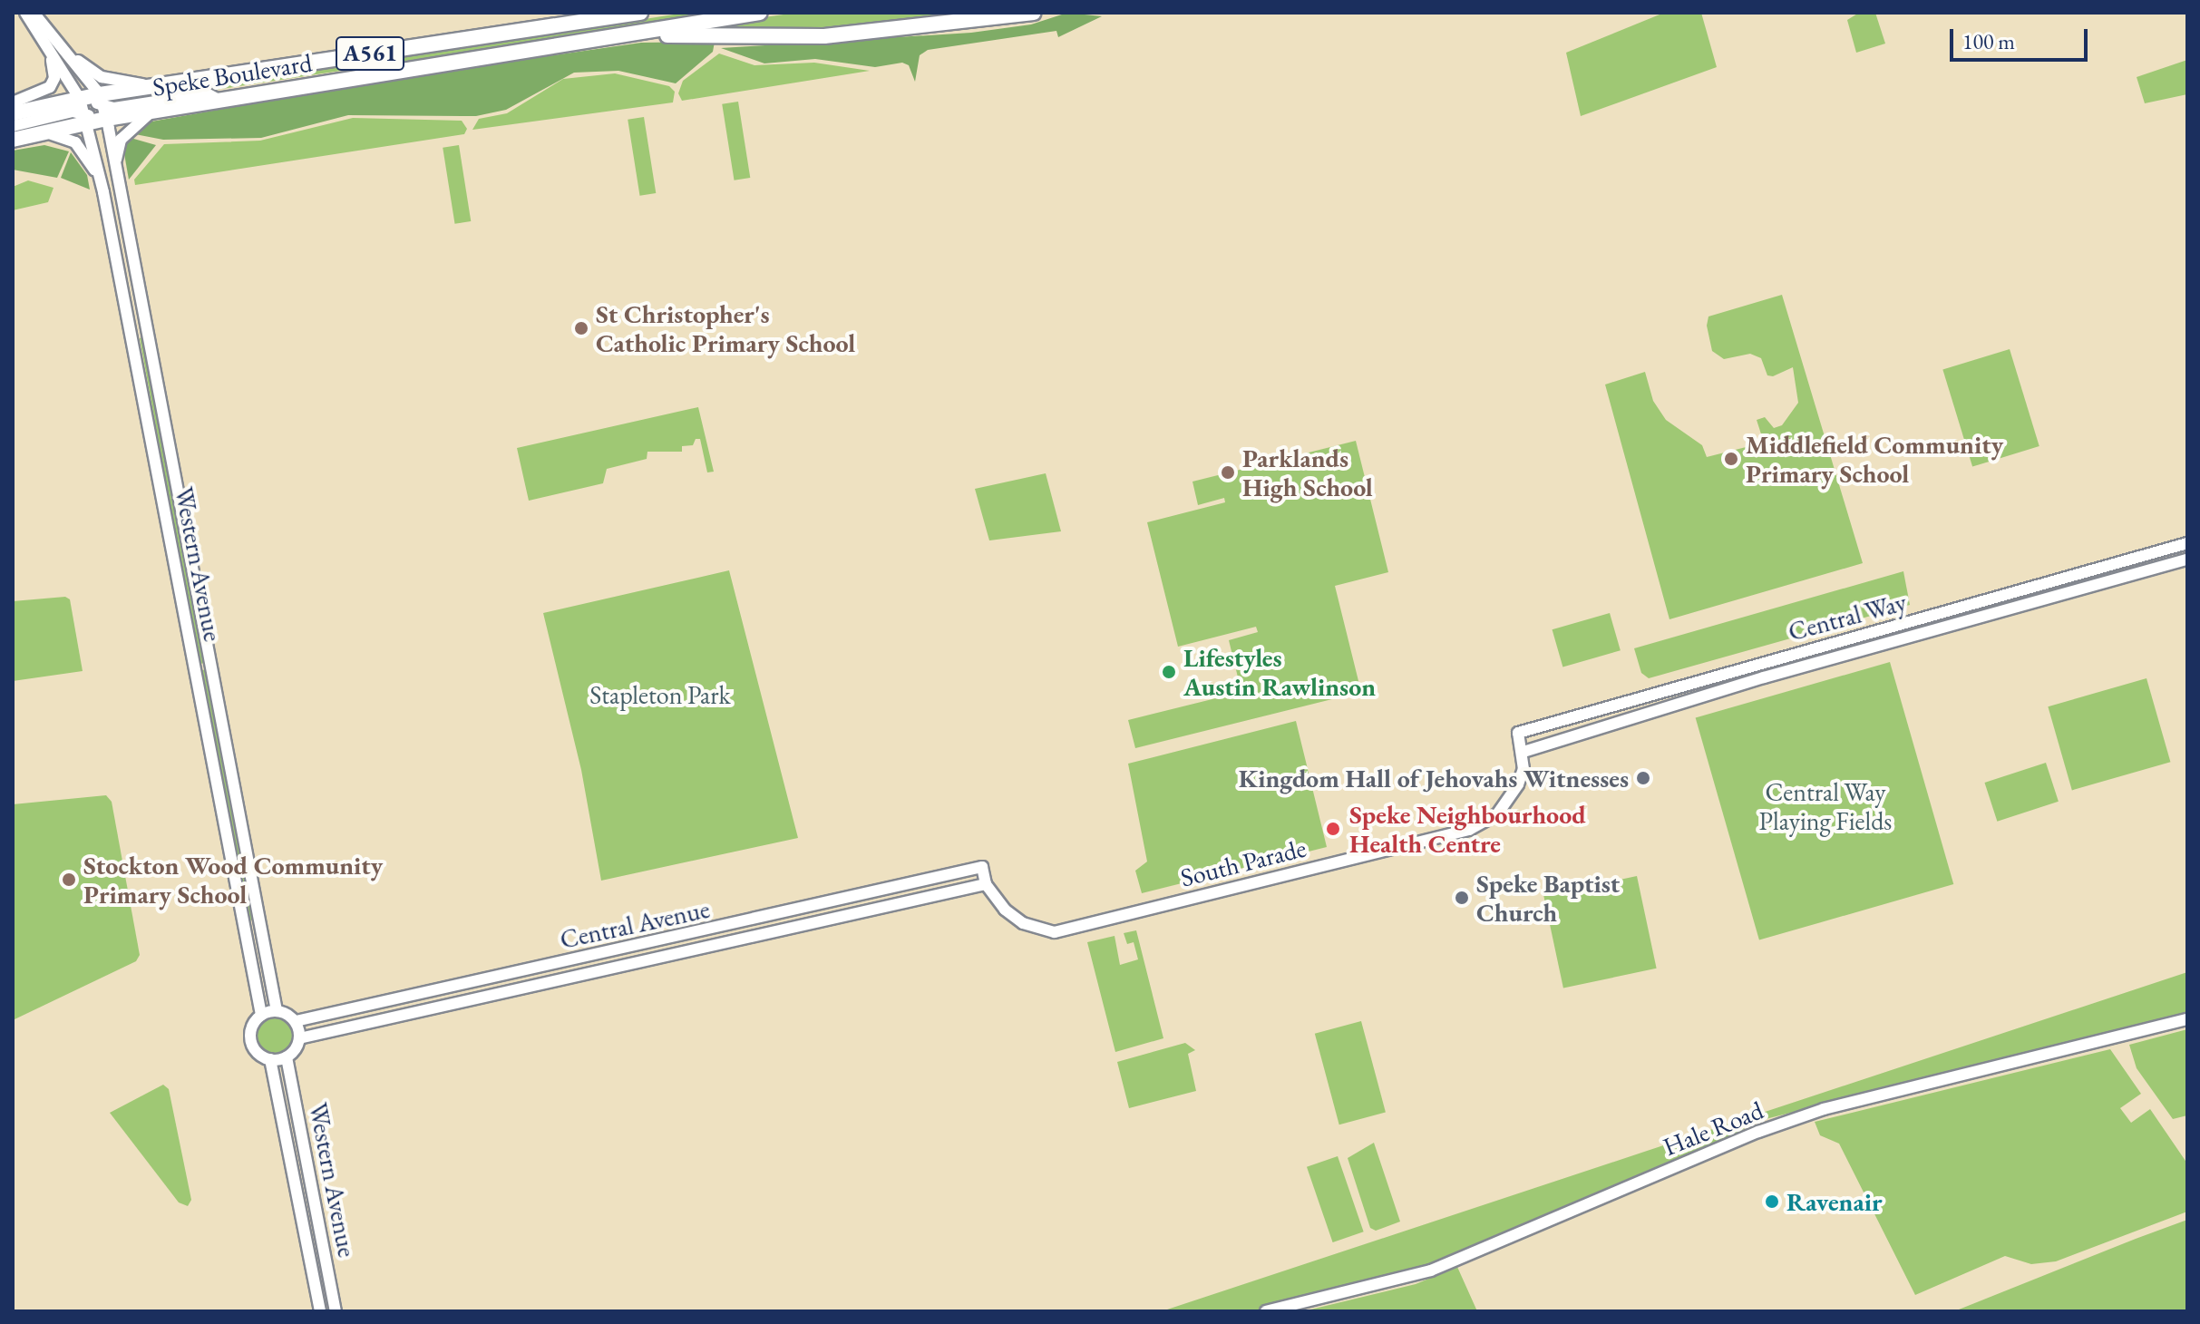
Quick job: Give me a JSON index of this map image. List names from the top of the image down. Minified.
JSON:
{"streets":{"highway":["A561","Speke Boulevard"],"street":["Western Avenue","Central Way","South Parade","Central Avenue","Hale Road"]},"crossings":[["A561","Speke Boulevard"],["A561","Western Avenue"],["Speke Boulevard","Western Avenue"],["Western Avenue","Central Avenue"],["Central Way","South Parade"],["South Parade","Central Avenue"]],"parks":["Stapleton Park","Central Way Playing Fields"],"places":["St Christopher's Catholic Primary School","Middlefield Community Primary School","Parklands High School","Lifestyles Austin Rawlinson","Kingdom Hall of Jehovahs Witnesses","Speke Neighbourhood Health Centre","Stockton Wood Community Primary School","Speke Baptist Church","Ravenair"],"scale_bar":"100 m"}
